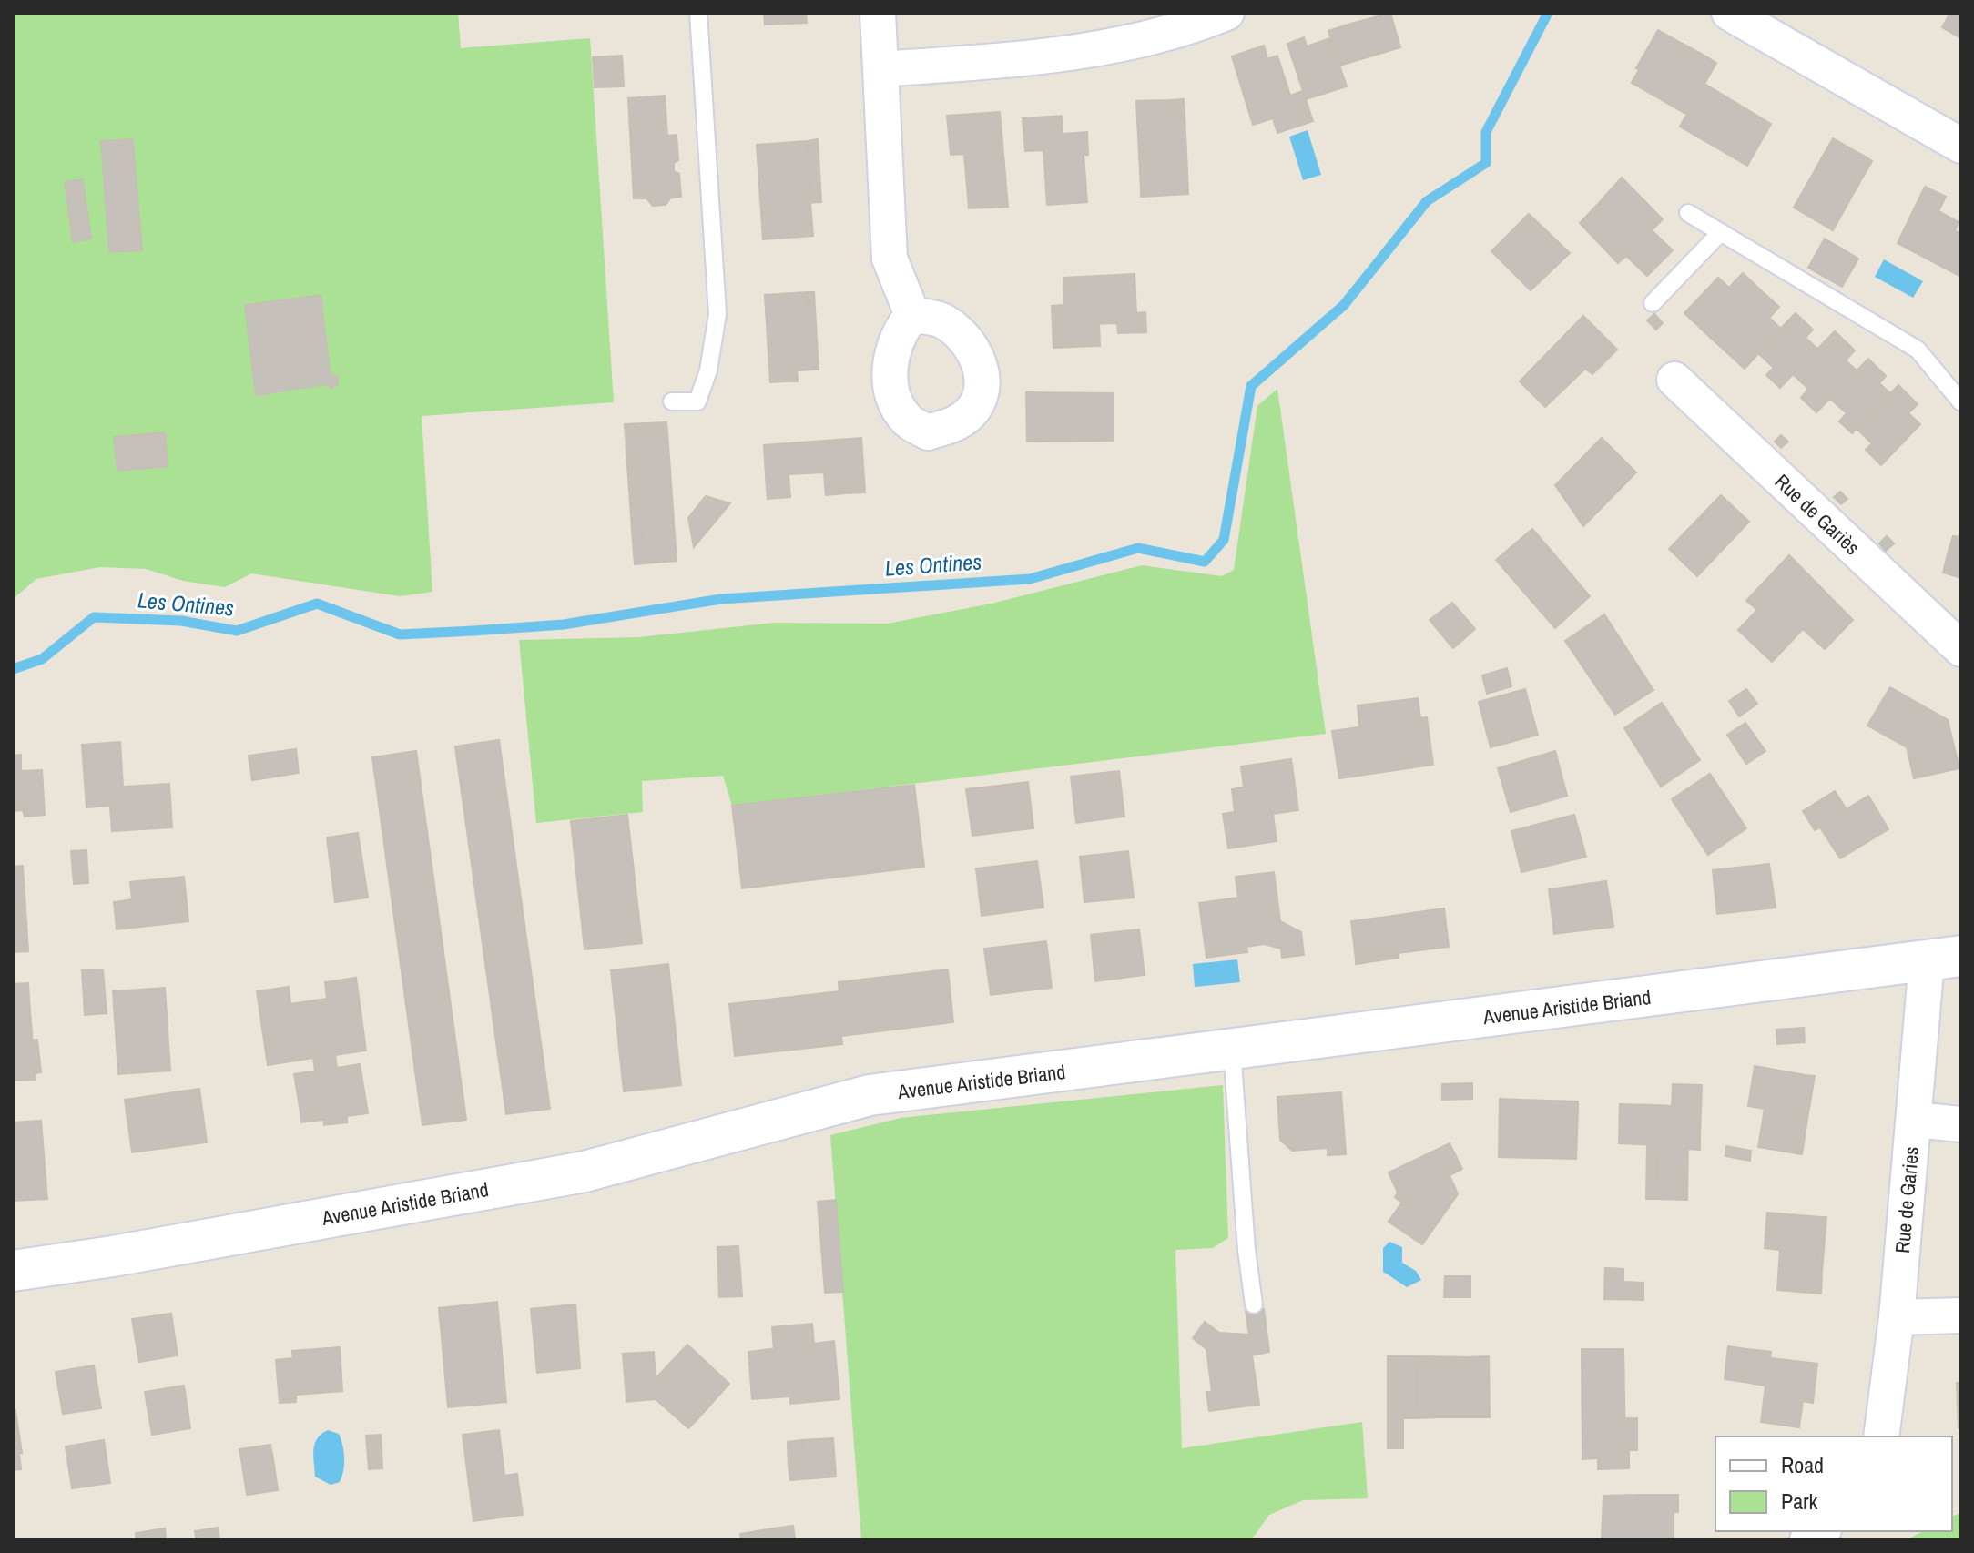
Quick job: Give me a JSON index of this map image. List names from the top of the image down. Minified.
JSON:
{"streets":{"street":["Rue de Gariès","Avenue Aristide Briand","Rue de Garies"]},"crossings":[["Avenue Aristide Briand","Rue de Garies"]],"water":["Les Ontines"],"legend":["Road","Park"]}
